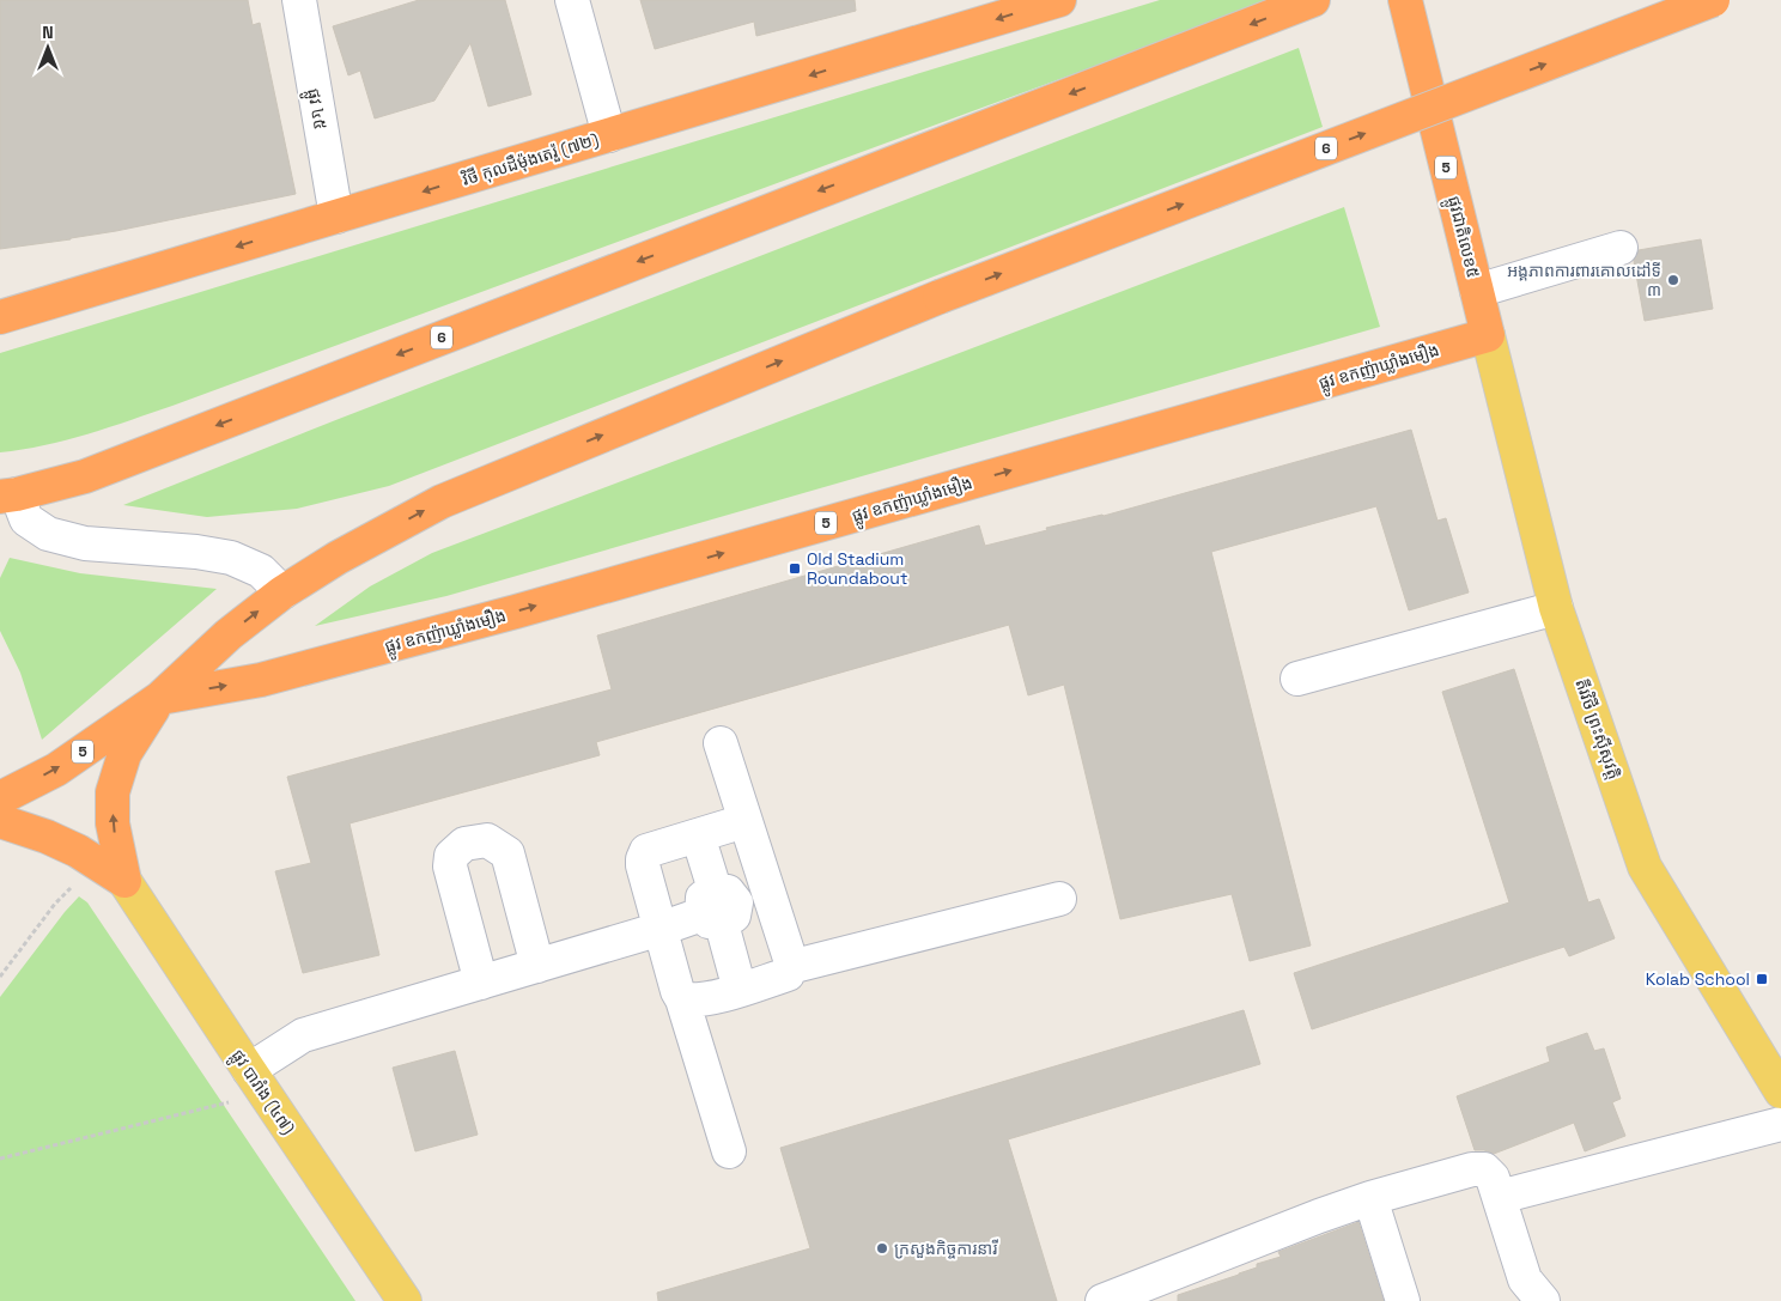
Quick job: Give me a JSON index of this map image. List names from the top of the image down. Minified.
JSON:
{"streets":{"highway":["6","វិថី កុលដឺម៉ុងតេរ៉ួ (៧២)","5","ផ្លូវជាតិលេខ៥","ផ្លូវ ឧកញ៉ាឃ្លាំងមឿង"],"main road":["តីរវិថី ព្រះស៊ីសុវត្តិ","ផ្លូវ បារាំង (៤៧)"],"street":["ផ្លូវ ៤៥"]},"crossings":[["ផ្លូវ ៤៥","វិថី កុលដឺម៉ុងតេរ៉ួ (៧២)"],["6","5"],["6","ផ្លូវ ឧកញ៉ាឃ្លាំងមឿង"],["5","ផ្លូវ ឧកញ៉ាឃ្លាំងមឿង"],["ផ្លូវជាតិលេខ៥","ផ្លូវ ឧកញ៉ាឃ្លាំងមឿង"],["ផ្លូវជាតិលេខ៥","តីរវិថី ព្រះស៊ីសុវត្តិ"],["ផ្លូវ ឧកញ៉ាឃ្លាំងមឿង","តីរវិថី ព្រះស៊ីសុវត្តិ"]],"places":{"other":["អង្គភាពការពារគោលដៅទី ៣","ក្រសួងកិច្ចការនារី"],"transit":["Old Stadium Roundabout","Kolab School"]},"north":"top"}
